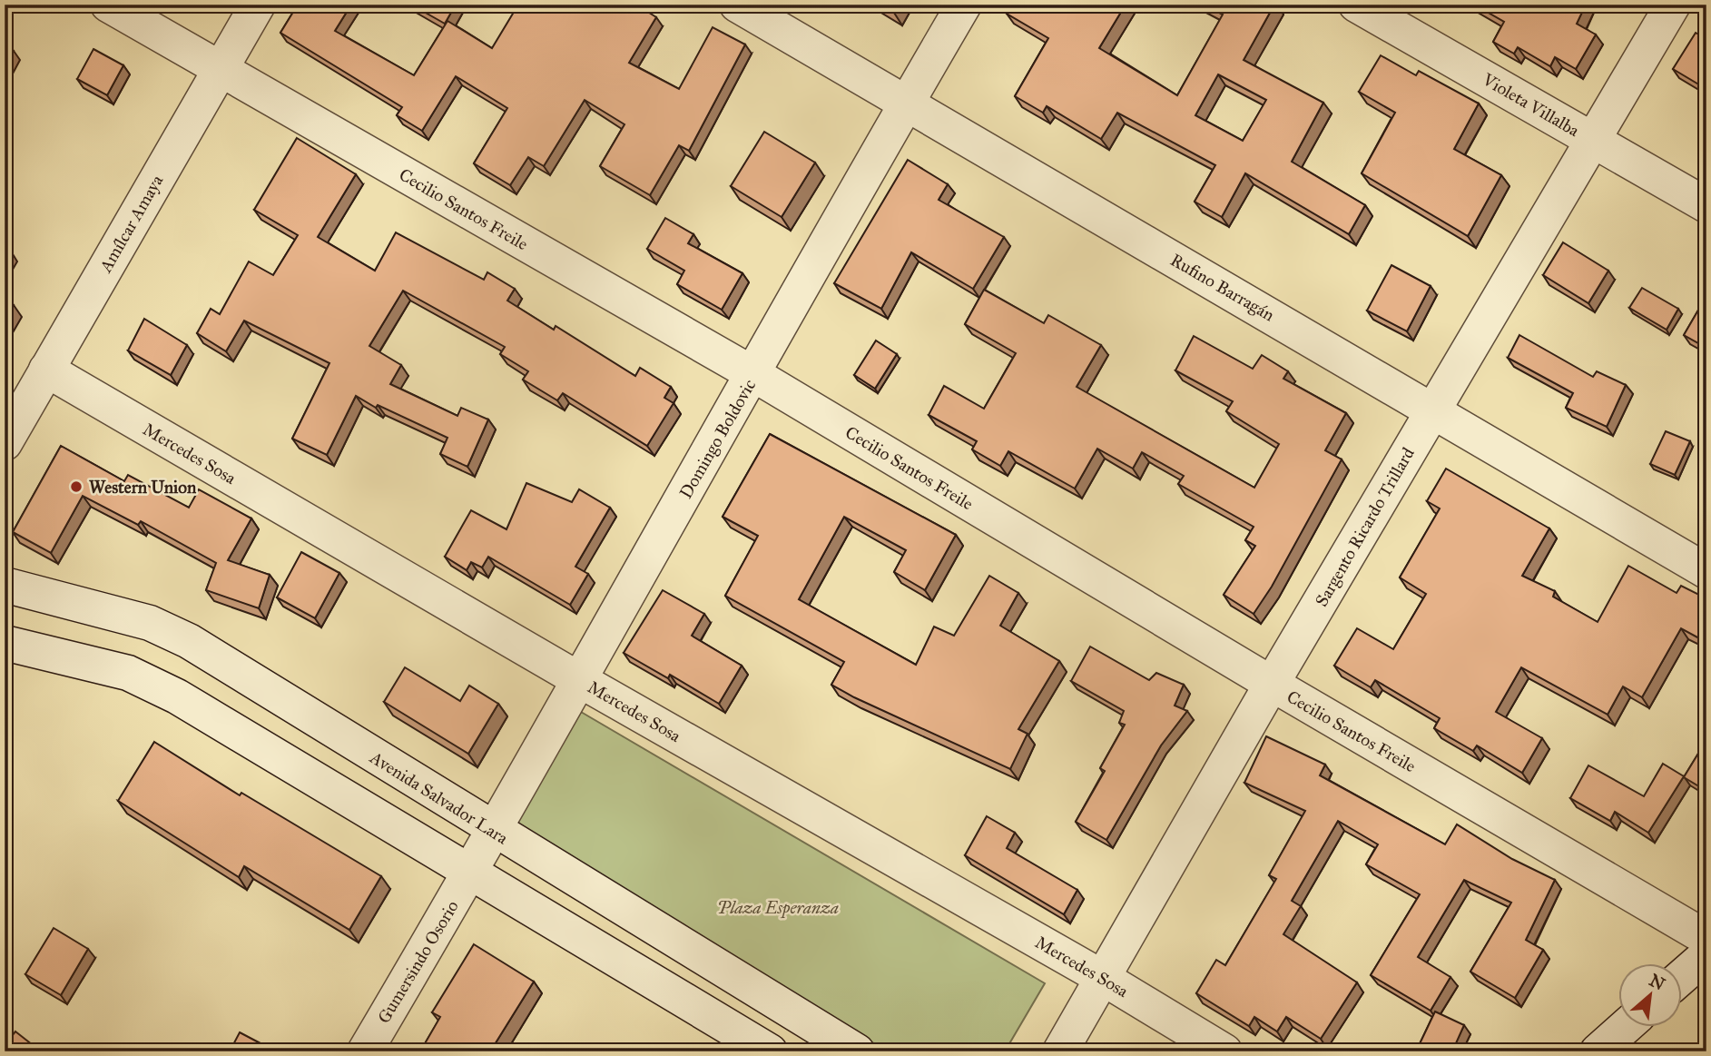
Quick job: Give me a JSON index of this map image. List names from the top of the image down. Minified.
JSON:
{"streets":{"street":["Violeta Villalba","Cecilio Santos Freile","Amílcar Amaya","Rufino Barragán","Domingo Boldovic","Mercedes Sosa","Sargento Ricardo Trillard","Avenida Salvador Lara","Gumersindo Osorio"]},"crossings":[["Violeta Villalba","Sargento Ricardo Trillard"],["Cecilio Santos Freile","Amílcar Amaya"],["Cecilio Santos Freile","Domingo Boldovic"],["Cecilio Santos Freile","Sargento Ricardo Trillard"],["Amílcar Amaya","Mercedes Sosa"],["Rufino Barragán","Domingo Boldovic"],["Rufino Barragán","Sargento Ricardo Trillard"],["Domingo Boldovic","Mercedes Sosa"],["Domingo Boldovic","Avenida Salvador Lara"],["Domingo Boldovic","Gumersindo Osorio"],["Mercedes Sosa","Sargento Ricardo Trillard"]],"parks":["Plaza Esperanza"],"places":["Western Union"],"north":"top right"}
